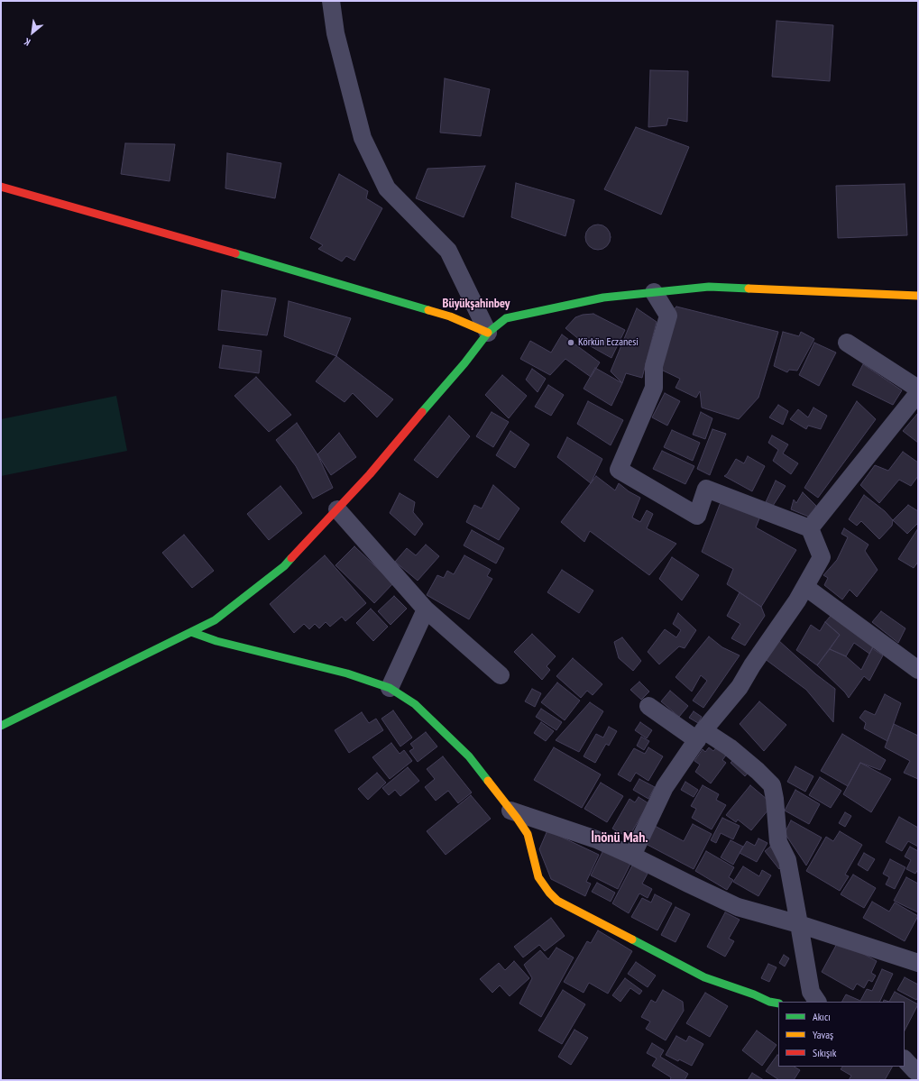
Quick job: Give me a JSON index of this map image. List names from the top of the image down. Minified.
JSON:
{"districts":["Büyükşahinbey","İnönü Mah."],"places":["Körkün Eczanesi"],"legend":["Akıcı","Yavaş","Sıkışık"],"north":"bottom left"}
